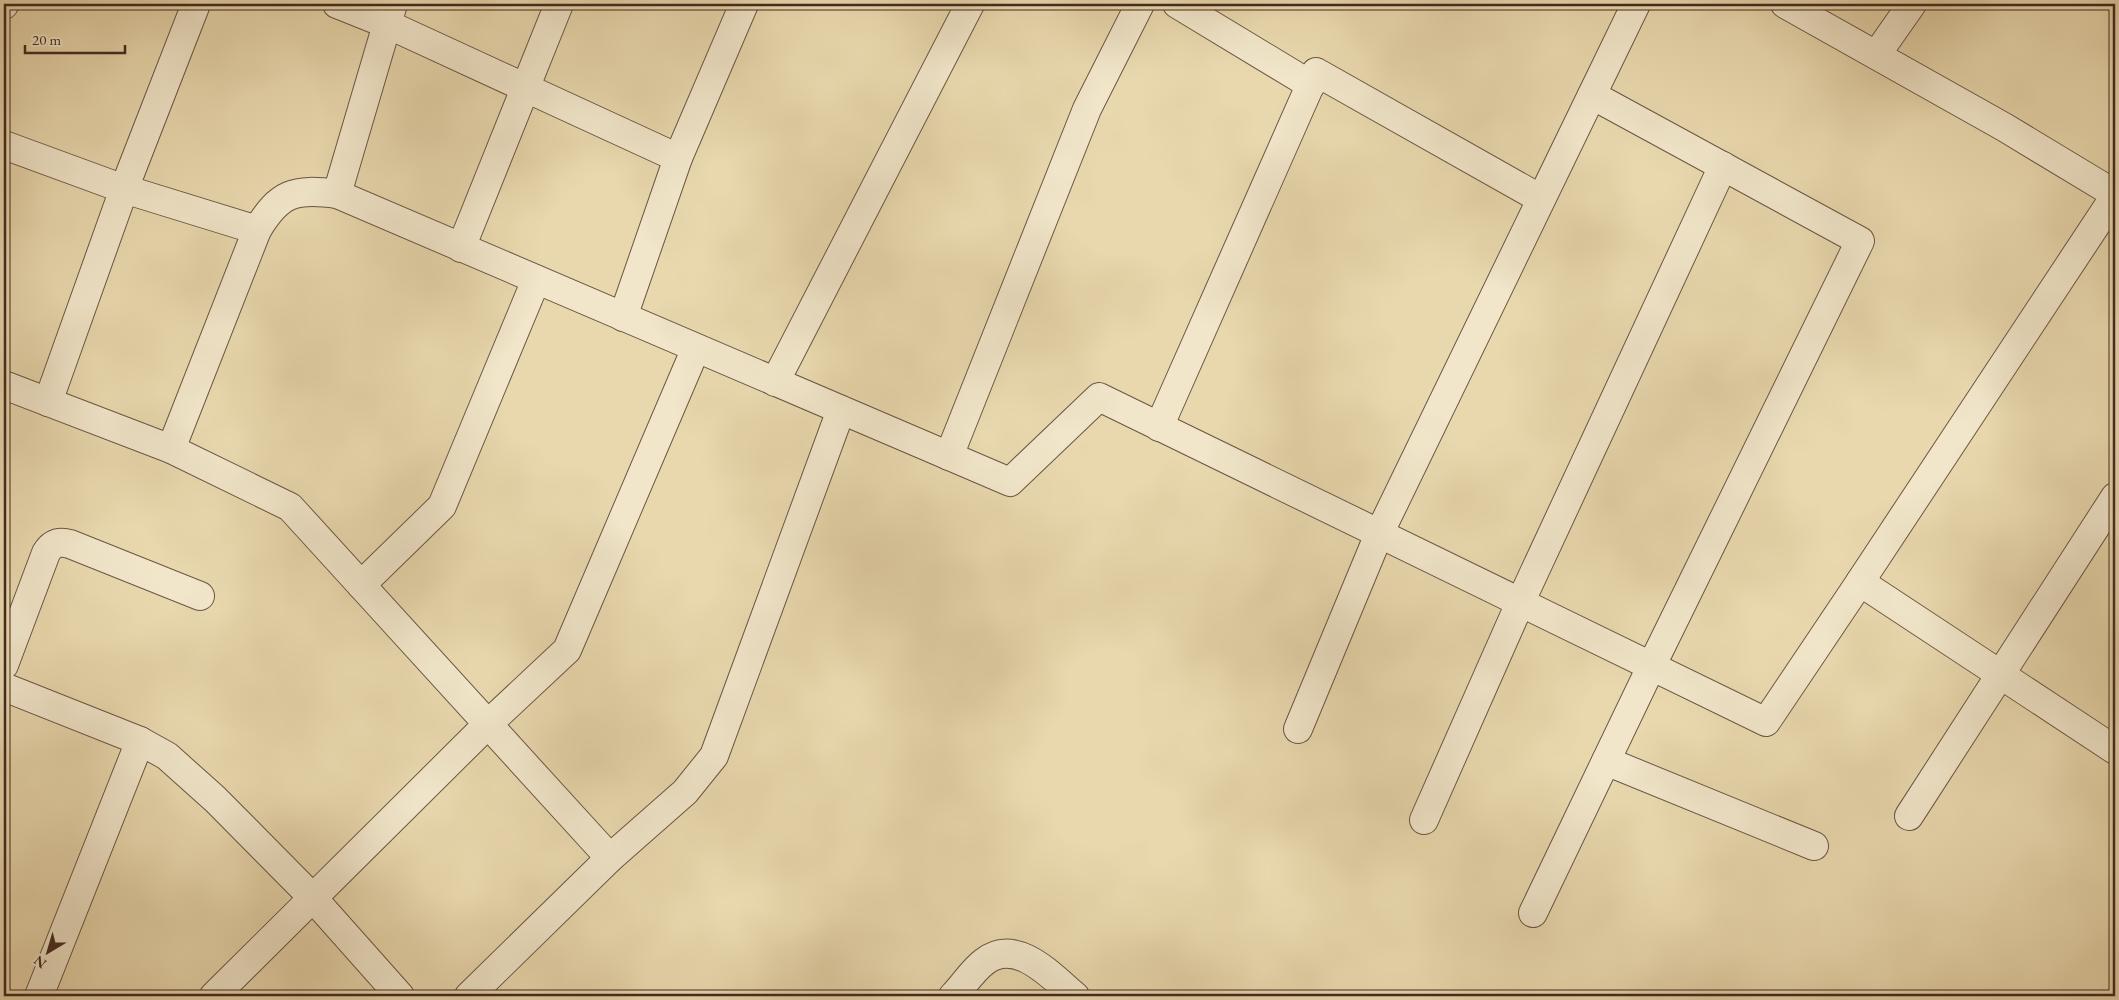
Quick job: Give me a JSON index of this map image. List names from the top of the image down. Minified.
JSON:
{"scale_bar":"20 m","north":"bottom left"}
